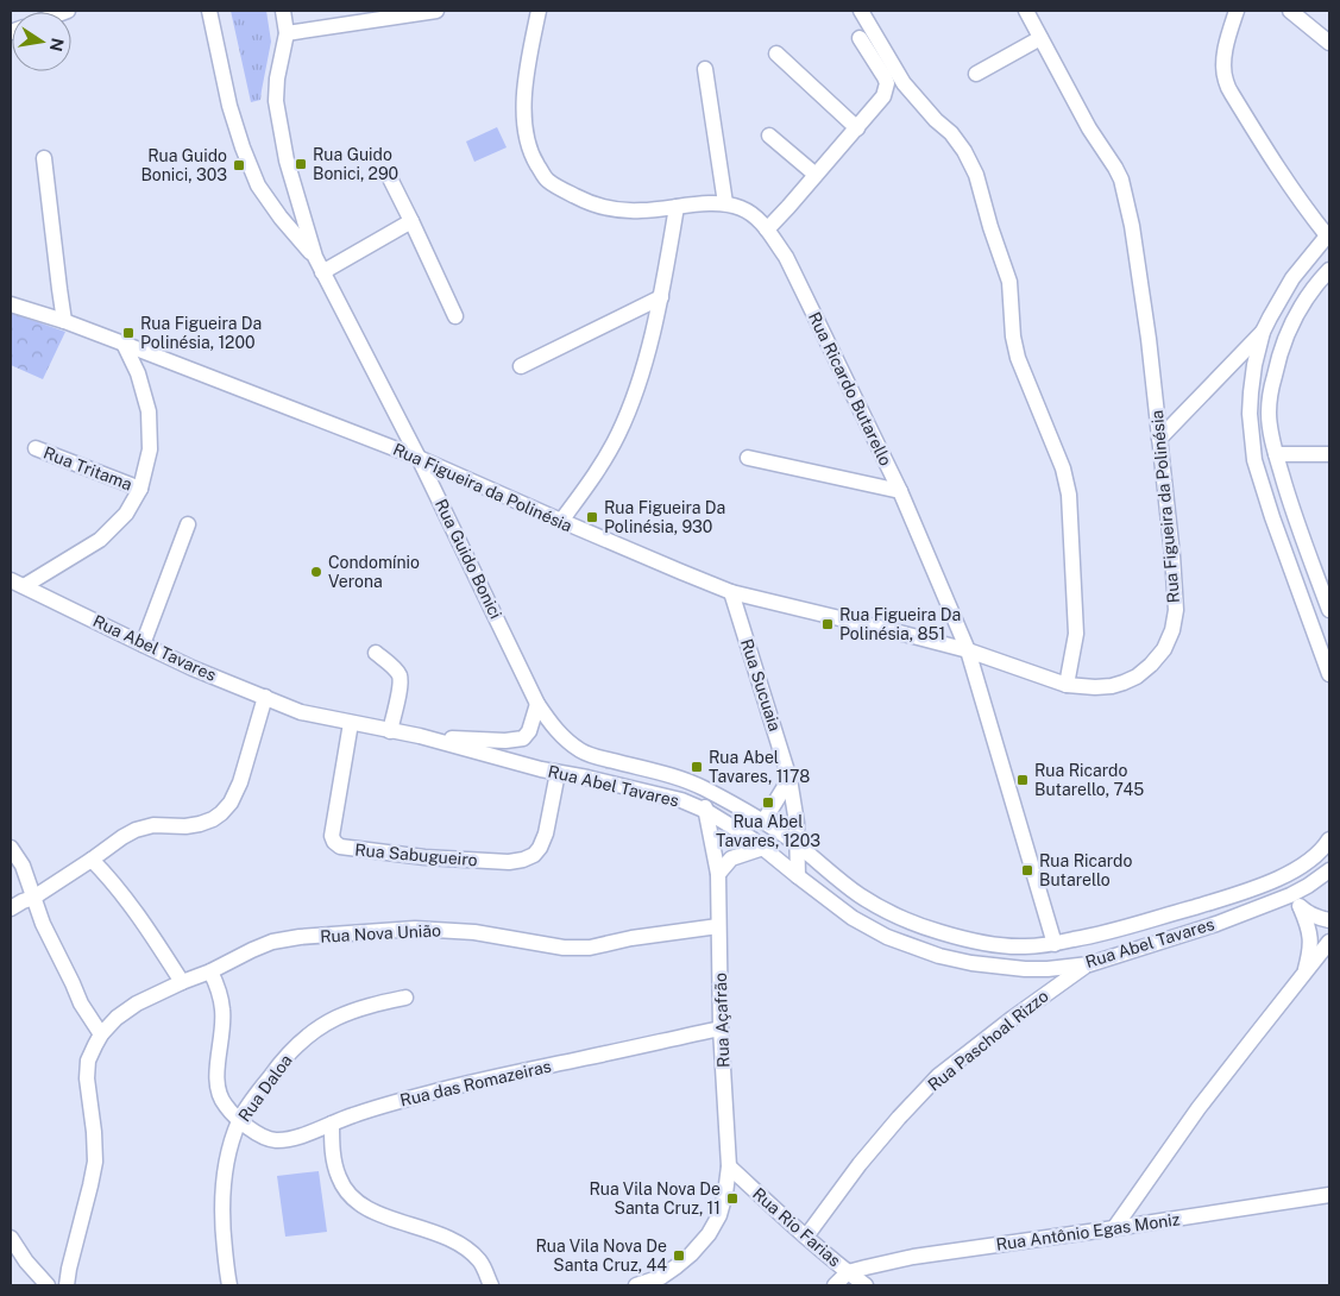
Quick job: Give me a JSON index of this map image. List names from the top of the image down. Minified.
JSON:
{"streets":{"street":["Rua Ricardo Butarello","Rua Tritama","Rua Figueira da Polinésia","Rua Guido Bonici","Rua Abel Tavares","Rua Sucuaia","Rua Sabugueiro","Rua Nova União","Rua Açafrão","Rua Paschoal Rizzo","Rua das Romazeiras","Rua Daloa","Rua Rio Farias","Rua Antônio Egas Moniz"]},"crossings":[["Rua Ricardo Butarello","Rua Figueira da Polinésia"],["Rua Ricardo Butarello","Rua Abel Tavares"],["Rua Figueira da Polinésia","Rua Guido Bonici"],["Rua Figueira da Polinésia","Rua Sucuaia"],["Rua Guido Bonici","Rua Abel Tavares"],["Rua Abel Tavares","Rua Sucuaia"],["Rua Abel Tavares","Rua Sabugueiro"],["Rua Abel Tavares","Rua Açafrão"],["Rua Abel Tavares","Rua Paschoal Rizzo"],["Rua Nova União","Rua Açafrão"],["Rua Nova União","Rua das Romazeiras"],["Rua Açafrão","Rua das Romazeiras"],["Rua Açafrão","Rua Rio Farias"],["Rua Paschoal Rizzo","Rua Rio Farias"],["Rua das Romazeiras","Rua Daloa"],["Rua Rio Farias","Rua Antônio Egas Moniz"]],"places":{"transit":["Rua Guido Bonici, 290","Rua Guido Bonici, 303","Rua Figueira Da Polinésia, 1200","Rua Figueira Da Polinésia, 930","Rua Figueira Da Polinésia, 851","Rua Abel Tavares, 1178","Rua Ricardo Butarello, 745","Rua Abel Tavares, 1203","Rua Ricardo Butarello","Rua Vila Nova De Santa Cruz, 11","Rua Vila Nova De Santa Cruz, 44"],"other":["Condomínio Verona"]},"north":"right"}
